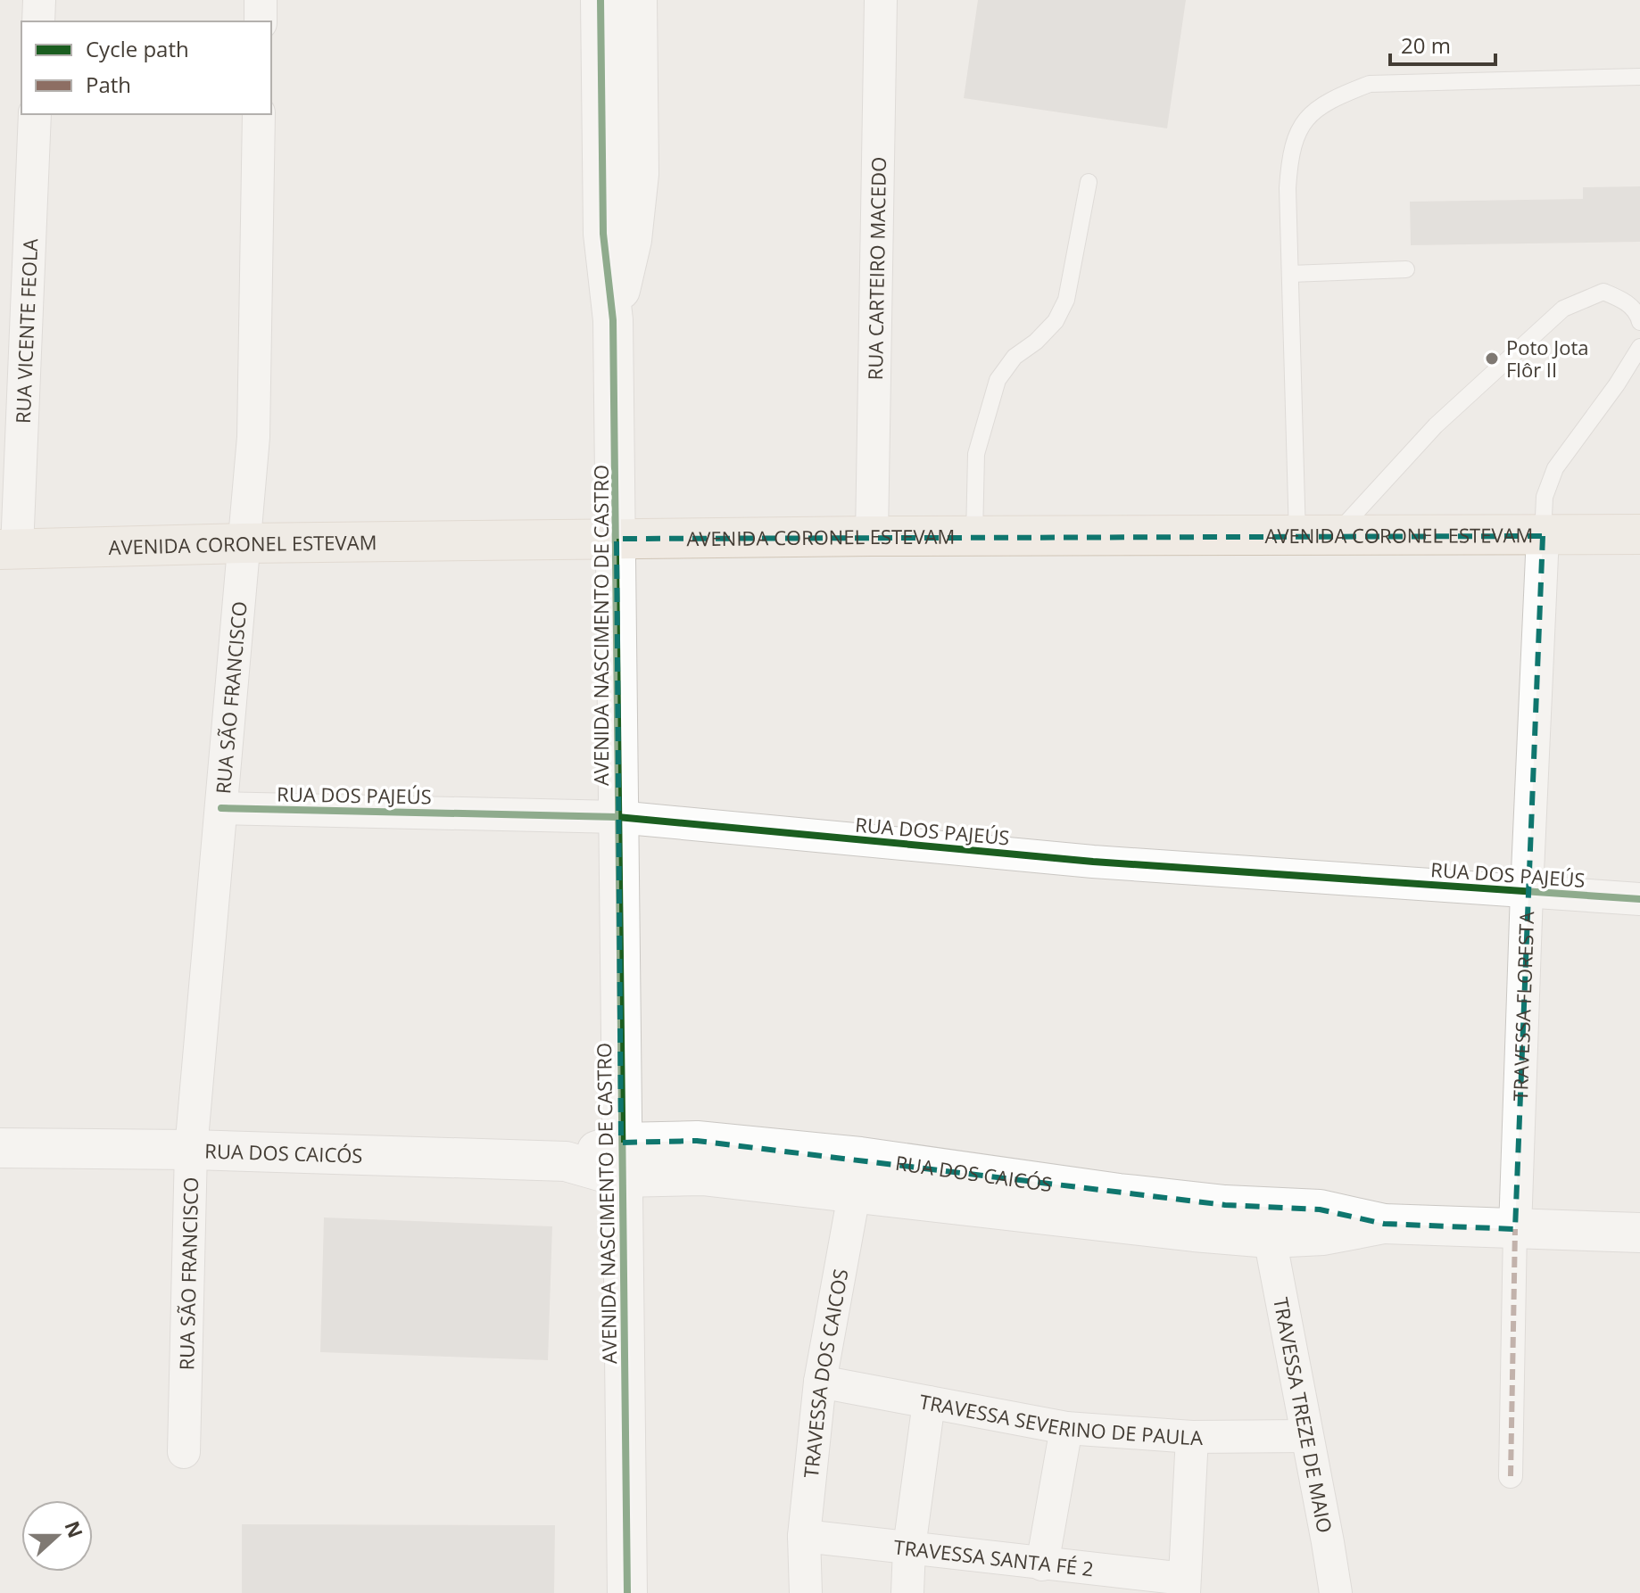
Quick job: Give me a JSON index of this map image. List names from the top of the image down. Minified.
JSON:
{"streets":{"main road":["AVENIDA CORONEL ESTEVAM"],"street":["RUA CARTEIRO MACEDO","RUA VICENTE FEOLA","AVENIDA NASCIMENTO DE CASTRO","RUA SÃO FRANCISCO","RUA DOS PAJEÚS","TRAVESSA FLORESTA","RUA DOS CAICÓS","TRAVESSA DOS CAICOS","TRAVESSA TREZE DE MAIO","TRAVESSA SEVERINO DE PAULA","TRAVESSA SANTA FÉ 2"]},"crossings":[["RUA CARTEIRO MACEDO","AVENIDA CORONEL ESTEVAM"],["RUA VICENTE FEOLA","AVENIDA CORONEL ESTEVAM"],["AVENIDA CORONEL ESTEVAM","AVENIDA NASCIMENTO DE CASTRO"],["AVENIDA CORONEL ESTEVAM","RUA SÃO FRANCISCO"],["AVENIDA CORONEL ESTEVAM","TRAVESSA FLORESTA"],["AVENIDA NASCIMENTO DE CASTRO","RUA DOS PAJEÚS"],["AVENIDA NASCIMENTO DE CASTRO","RUA DOS CAICÓS"],["RUA SÃO FRANCISCO","RUA DOS PAJEÚS"],["RUA SÃO FRANCISCO","RUA DOS CAICÓS"],["RUA DOS PAJEÚS","TRAVESSA FLORESTA"],["TRAVESSA FLORESTA","RUA DOS CAICÓS"],["RUA DOS CAICÓS","TRAVESSA DOS CAICOS"],["RUA DOS CAICÓS","TRAVESSA TREZE DE MAIO"],["TRAVESSA DOS CAICOS","TRAVESSA SEVERINO DE PAULA"],["TRAVESSA DOS CAICOS","TRAVESSA SANTA FÉ 2"],["TRAVESSA TREZE DE MAIO","TRAVESSA SEVERINO DE PAULA"]],"places":["Poto Jota Flôr II"],"legend":["Cycle path","Path"],"scale_bar":"20 m","north":"right"}
